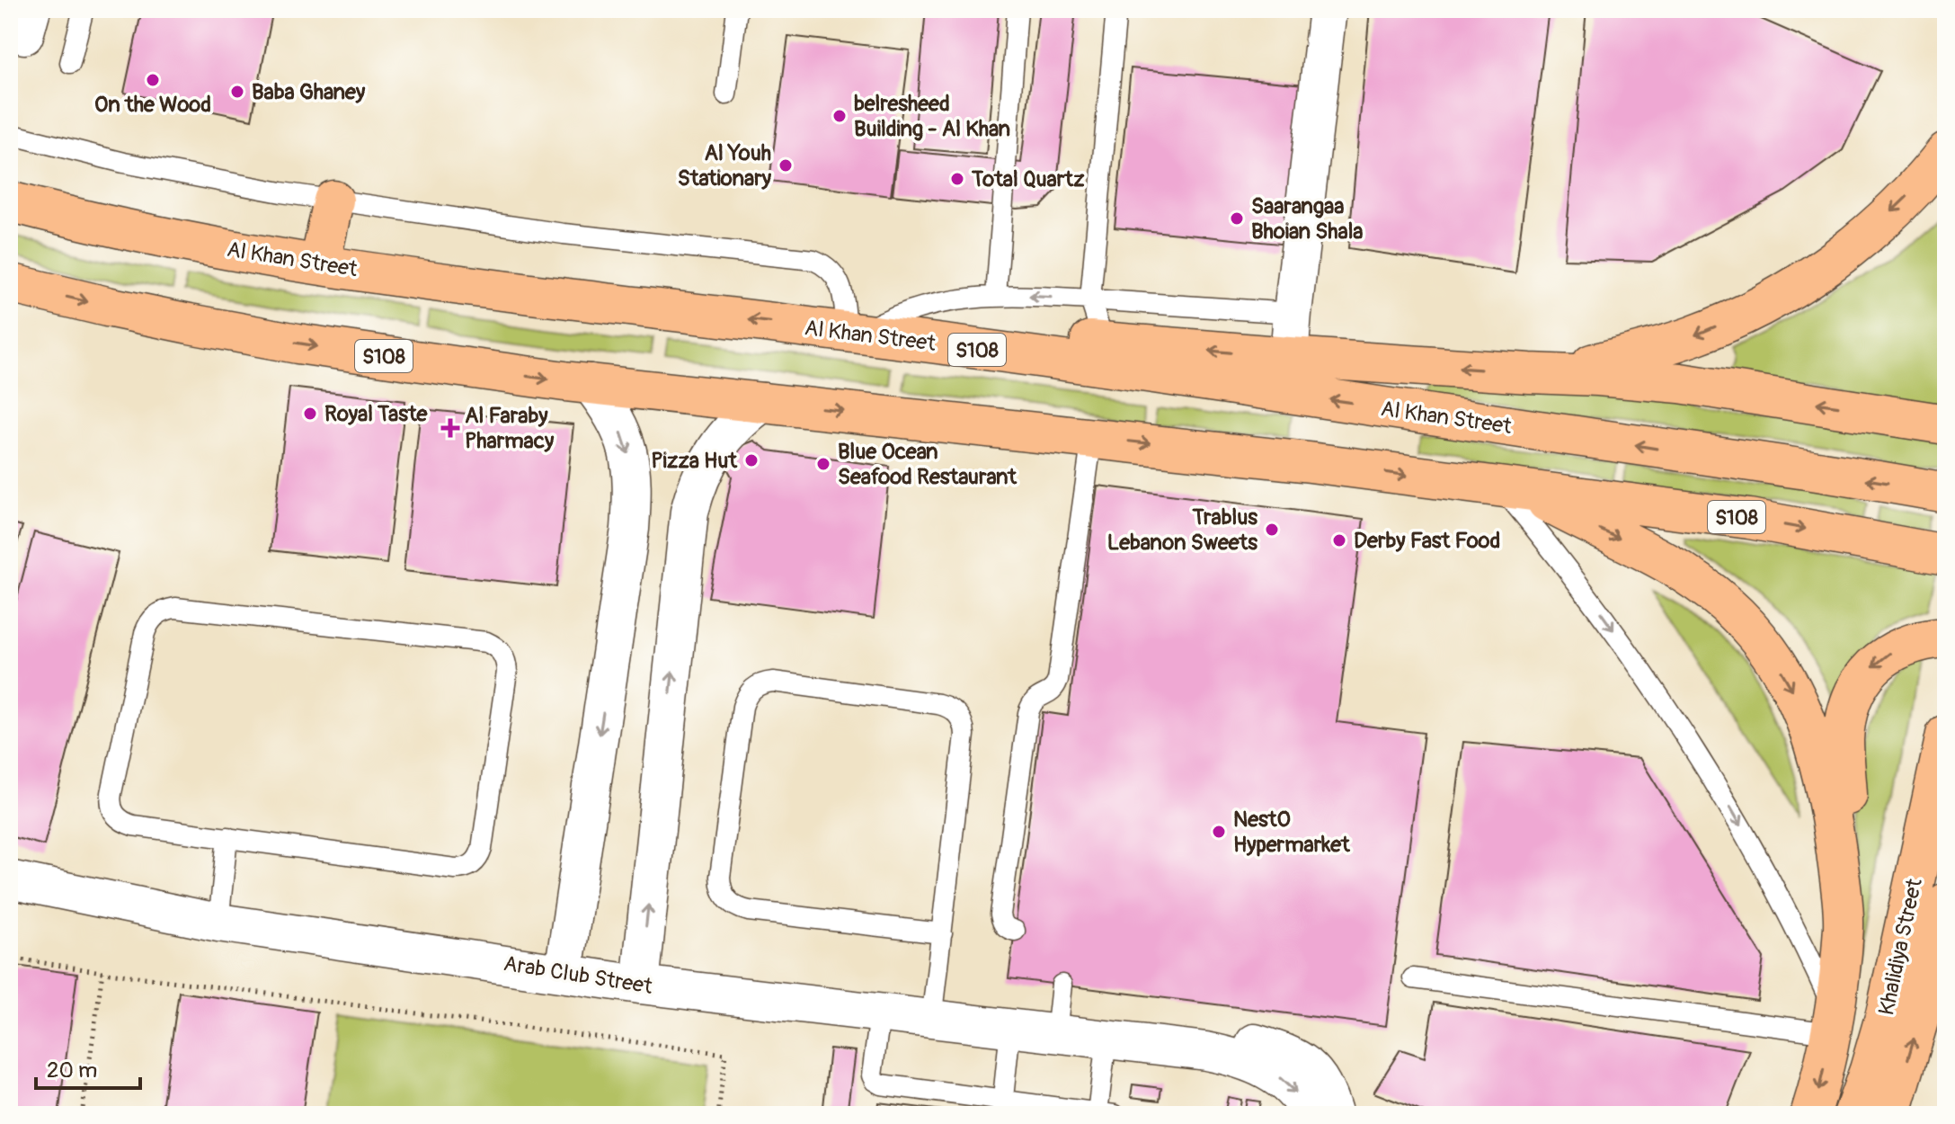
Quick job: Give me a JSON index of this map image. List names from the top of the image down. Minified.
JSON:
{"streets":{"main road":["Al Khan Street","S108","Khalidiya Street"],"street":["Arab Club Street"]},"places":{"other":["On the Wood","Baba Ghaney","belresheed Building - Al Khan","Al Youh Stationary","Total Quartz","Saarangaa Bhoian Shala","Royal Taste","Pizza Hut","Blue Ocean Seafood Restaurant","Trablus Lebanon Sweets","Derby Fast Food","NestO Hypermarket"],"health":["Al Faraby Pharmacy"]},"scale_bar":"20 m"}
